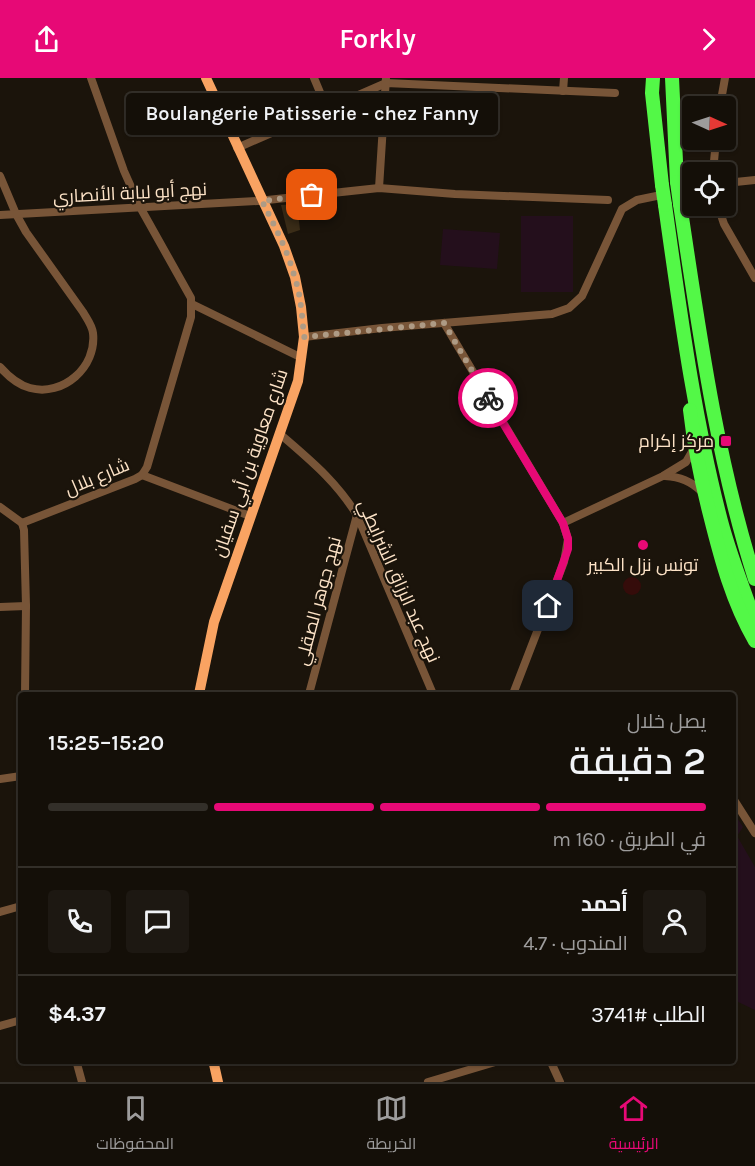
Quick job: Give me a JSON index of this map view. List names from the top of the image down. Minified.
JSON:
{"streets":{"main road":["شارع معاوية بن أبي سفيان"],"street":["نهج أبو لبابة الأنصاري","شارع بلال","نهج عبد الرزاق الشرايطي","نهج جوهر الصقلي"]},"crossings":[["نهج أبو لبابة الأنصاري","شارع معاوية بن أبي سفيان"],["شارع معاوية بن أبي سفيان","نهج عبد الرزاق الشرايطي"],["نهج عبد الرزاق الشرايطي","نهج جوهر الصقلي"]],"places":{"other":["Boulangerie Patisserie - chez Fanny","تونس نزل الكبير"],"transit":["مركز إكرام"]},"north":"right","page":{"header":"Forkly","bubble":"Boulangerie Patisserie - chez Fanny","heading":["2 دقيقة","يصل خلال","15:20–15:25"],"panel":["أحمد","المندوب · 4.7","الطلب #3741","$4.37"],"bar":"في الطريق · 160 m","tabs":["الرئيسية","الخريطة","المحفوظات"]}}
